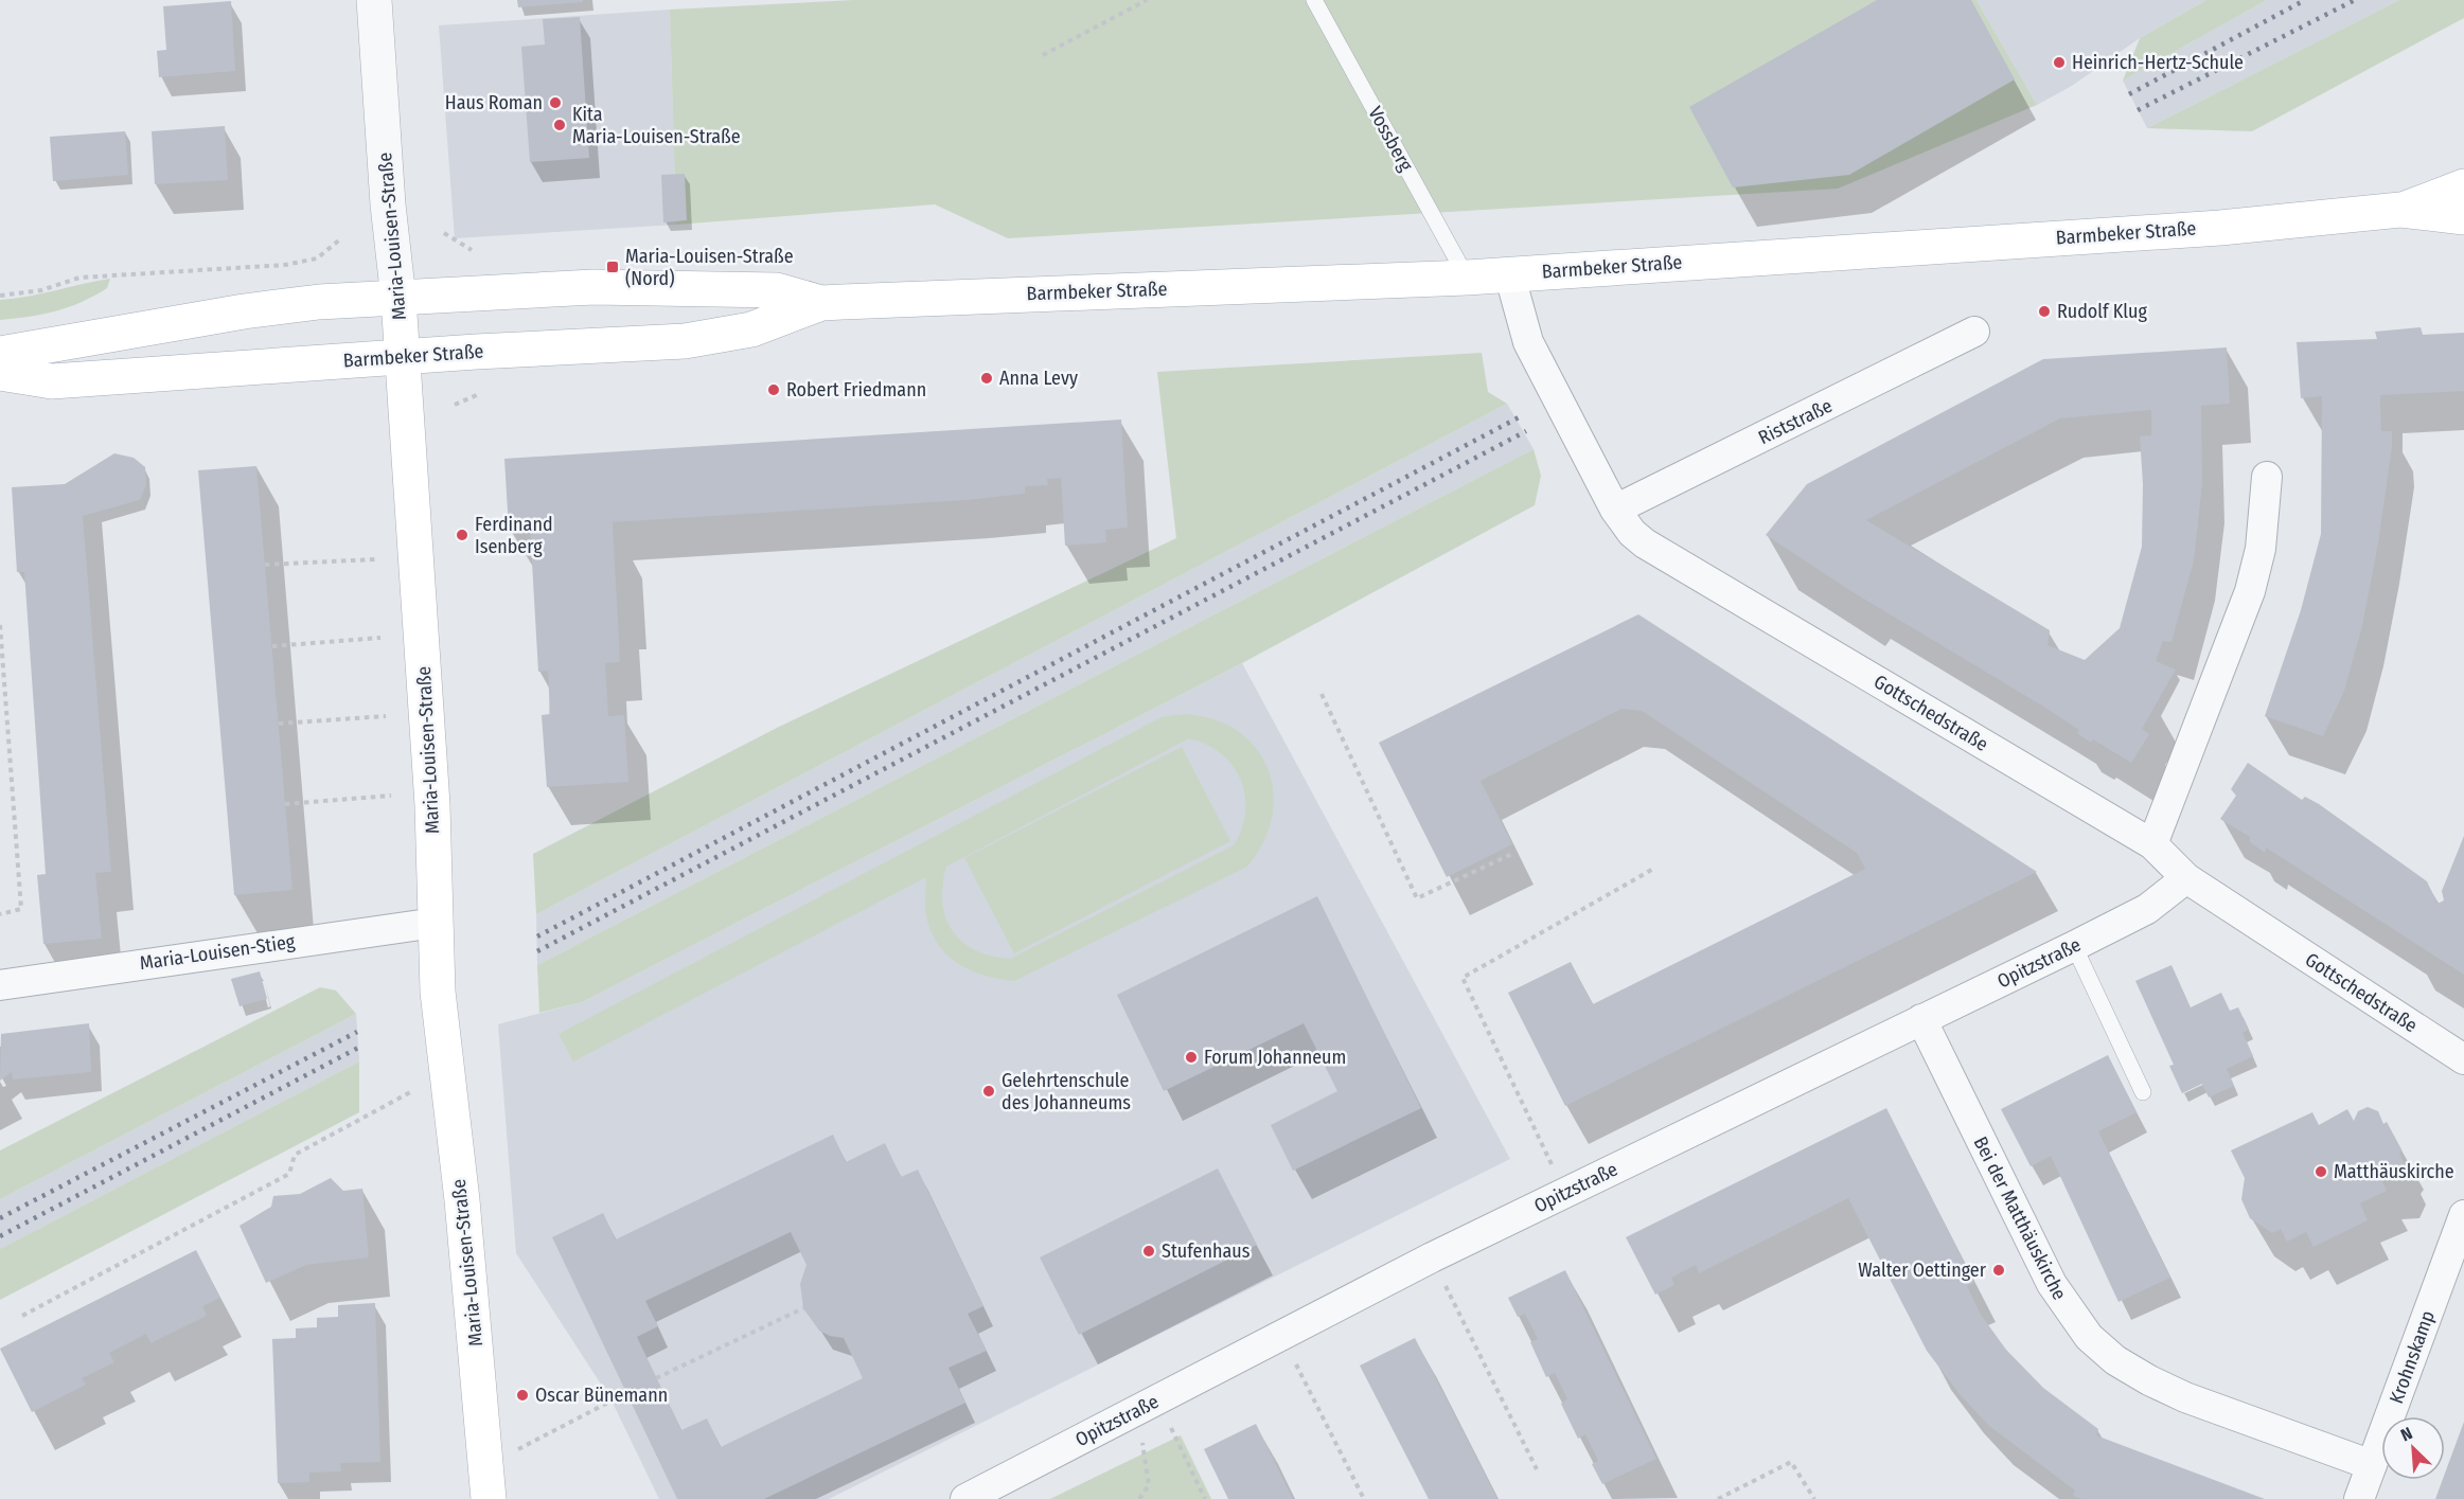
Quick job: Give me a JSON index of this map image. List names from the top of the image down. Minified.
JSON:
{"streets":{"main road":["Barmbeker Straße","Maria-Louisen-Straße"],"street":["Riststraße","Gottschedstraße","Maria-Louisen-Stieg","Opitzstraße","Bei der Matthäuskirche","Krohnskamp"],"lane":["Vossberg"]},"crossings":[["Vossberg","Barmbeker Straße"],["Barmbeker Straße","Maria-Louisen-Straße"],["Barmbeker Straße","Gottschedstraße"],["Maria-Louisen-Straße","Maria-Louisen-Stieg"],["Riststraße","Gottschedstraße"],["Gottschedstraße","Opitzstraße"],["Opitzstraße","Bei der Matthäuskirche"],["Bei der Matthäuskirche","Krohnskamp"]],"places":{"other":["Heinrich-Hertz-Schule","Haus Roman","Kita Maria-Louisen-Straße","Rudolf Klug","Anna Levy","Robert Friedmann","Ferdinand Isenberg","Forum Johanneum","Gelehrtenschule des Johanneums","Matthäuskirche","Stufenhaus","Walter Oettinger","Oscar Bünemann"],"transit":["Maria-Louisen-Straße (Nord)"]},"north":"top left"}
